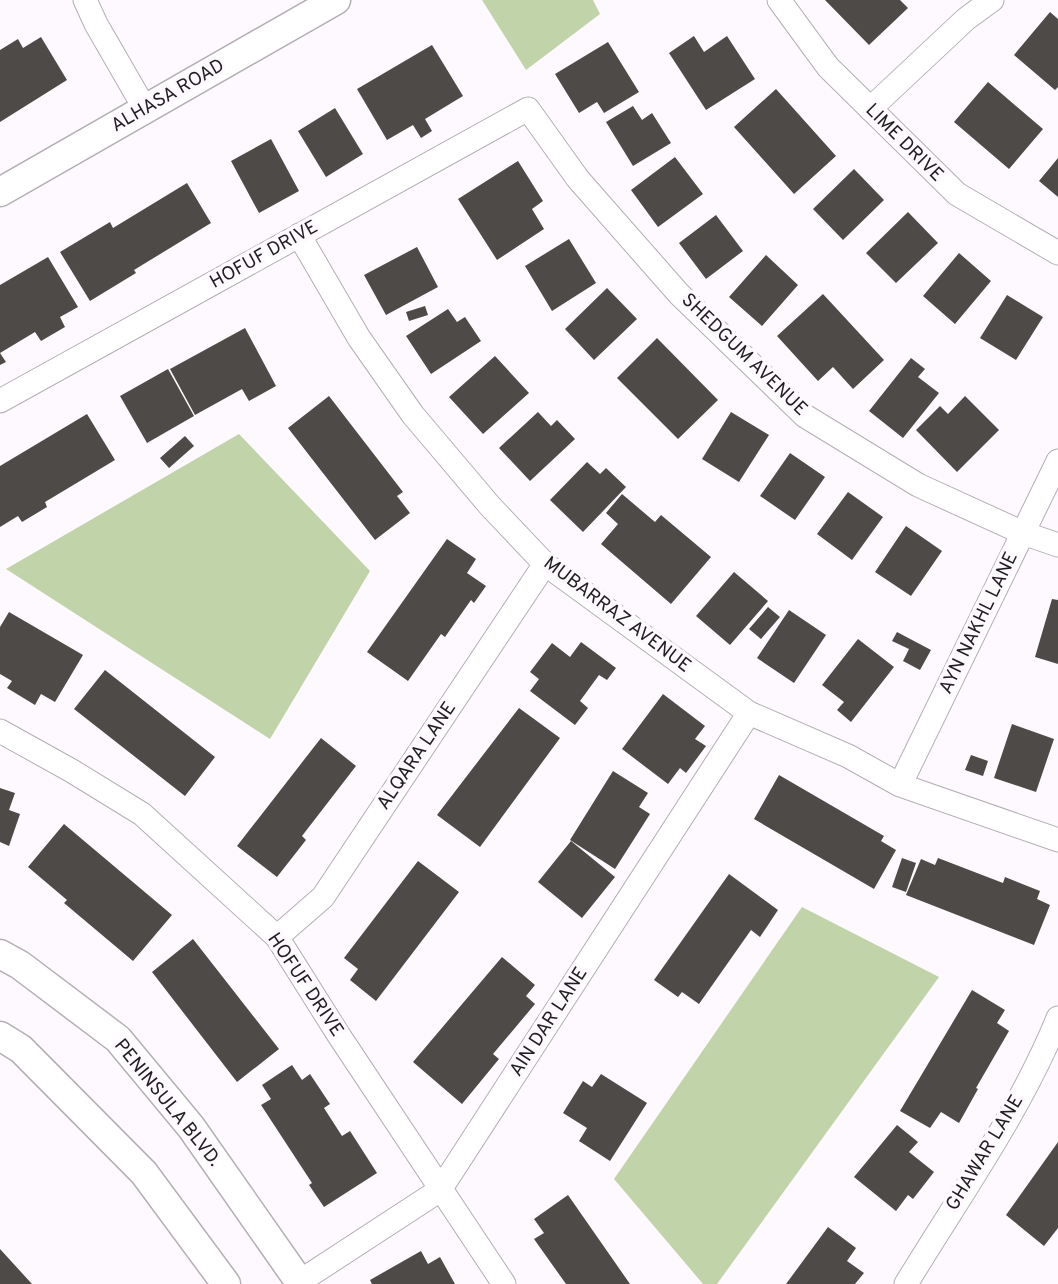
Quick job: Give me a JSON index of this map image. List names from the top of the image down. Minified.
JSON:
{"streets":{"main road":["ALHASA ROAD","PENINSULA BLVD."],"street":["LIME DRIVE","HOFUF DRIVE","SHEDGUM AVENUE","MUBARRAZ AVENUE","AYN NAKHL LANE","ALQARA LANE","AIN DAR LANE","GHAWAR LANE"]},"crossings":[["HOFUF DRIVE","SHEDGUM AVENUE"],["HOFUF DRIVE","MUBARRAZ AVENUE"],["HOFUF DRIVE","ALQARA LANE"],["HOFUF DRIVE","AIN DAR LANE"],["SHEDGUM AVENUE","AYN NAKHL LANE"],["MUBARRAZ AVENUE","AYN NAKHL LANE"],["MUBARRAZ AVENUE","ALQARA LANE"],["MUBARRAZ AVENUE","AIN DAR LANE"],["AIN DAR LANE","PENINSULA BLVD."]]}
